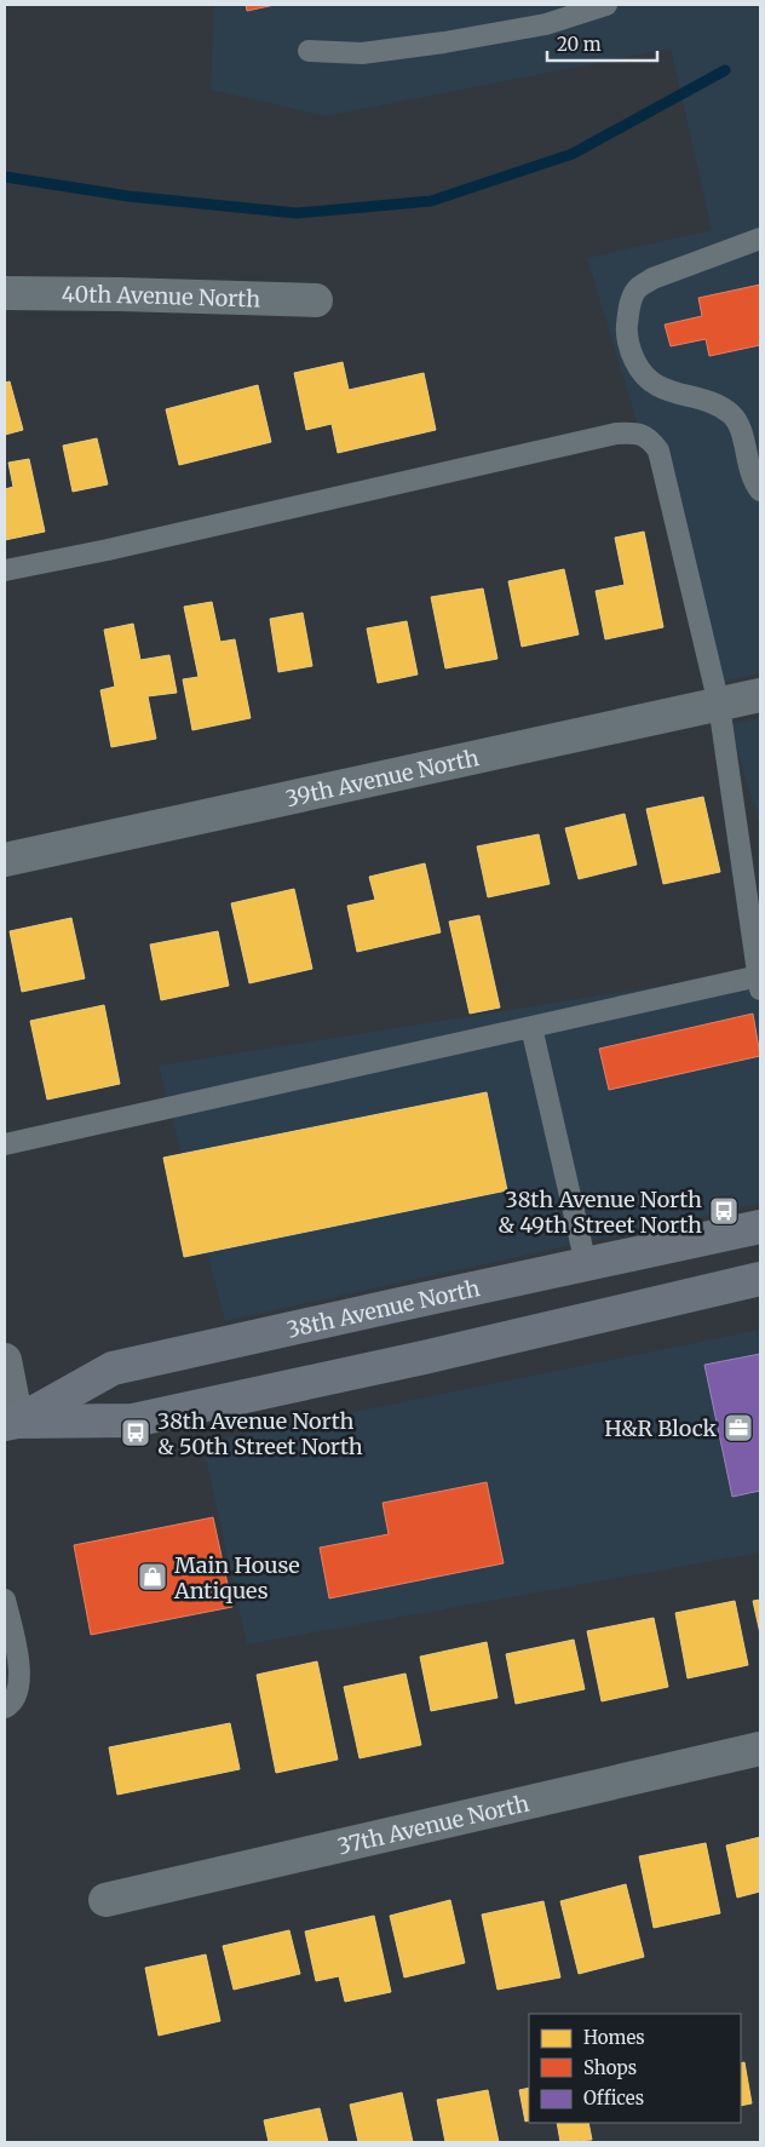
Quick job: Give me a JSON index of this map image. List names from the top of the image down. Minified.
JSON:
{"streets":{"main road":["38th Avenue North"],"street":["40th Avenue North","39th Avenue North","37th Avenue North"]},"places":{"bus stop":["38th Avenue North & 49th Street North","38th Avenue North & 50th Street North"],"office":["H&R Block"],"shop":["Main House Antiques"]},"legend":["Homes","Shops","Offices"],"scale_bar":"20 m"}
